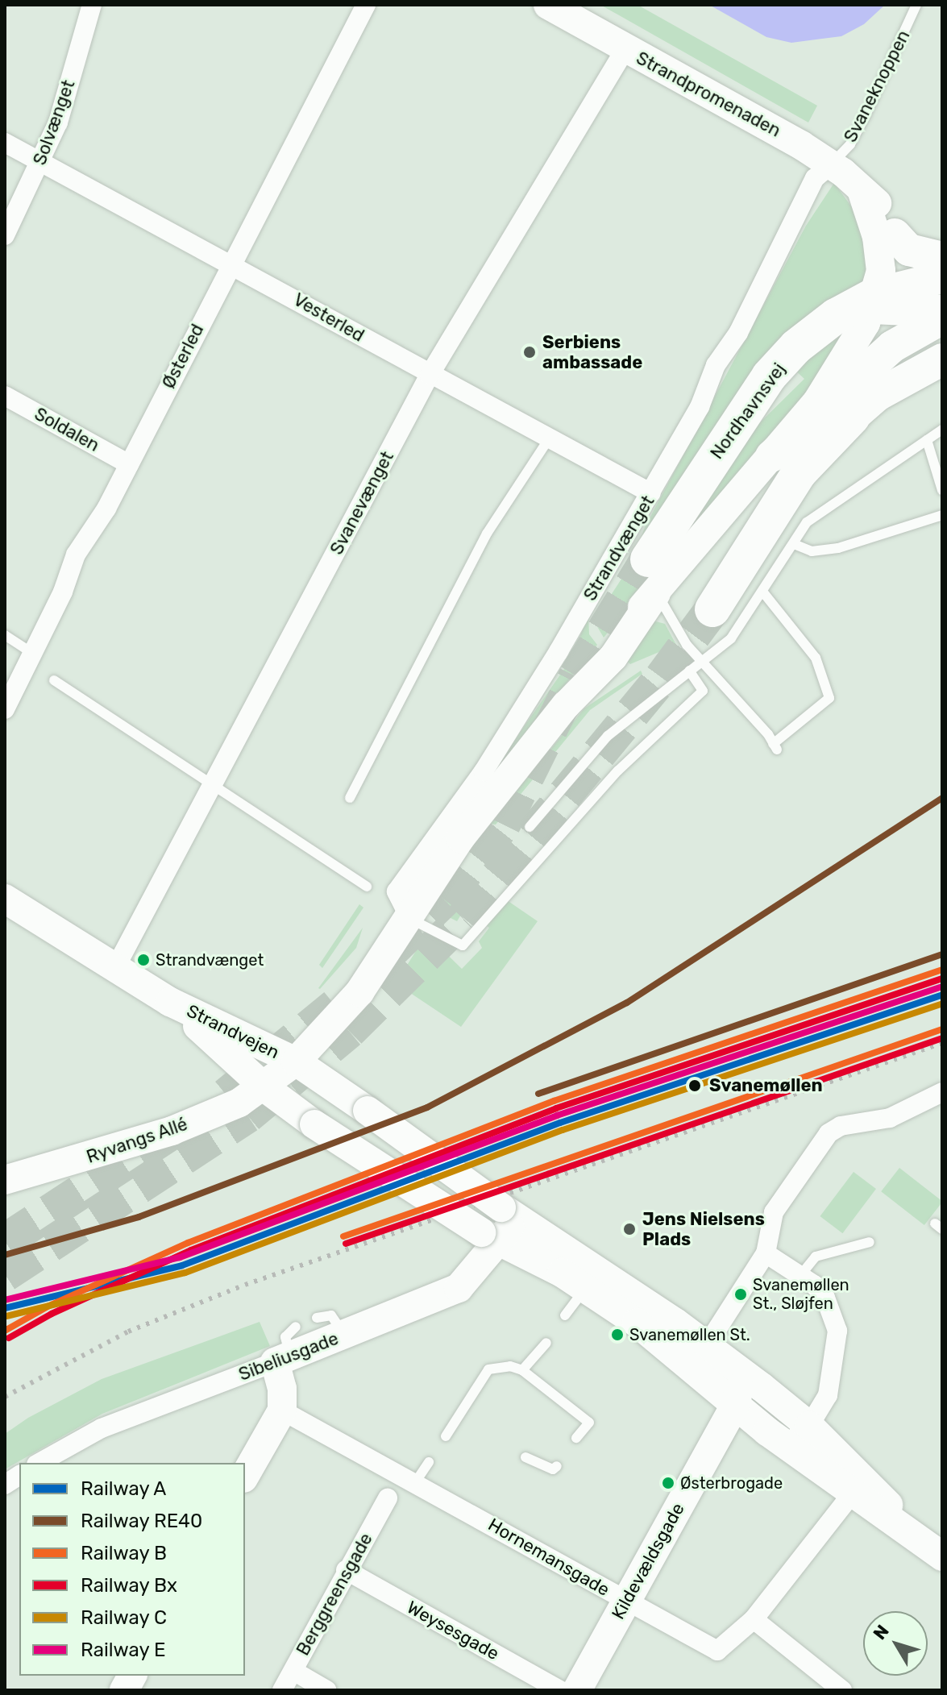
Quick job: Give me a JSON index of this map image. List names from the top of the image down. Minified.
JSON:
{"streets":{"highway":["Nordhavnsvej"],"street":["Strandpromenaden","Solvænget","Vesterled","Østerled","Soldalen","Svanevænget","Strandvænget","Strandvejen","Ryvangs Allé","Sibeliusgade","Hornemansgade","Kildevældsgade","Berggreensgade","Weysesgade"],"lane":["Svaneknoppen"]},"crossings":[["Svaneknoppen","Strandpromenaden"],["Svaneknoppen","Strandvænget"],["Strandpromenaden","Nordhavnsvej"],["Strandpromenaden","Svanevænget"],["Strandpromenaden","Strandvænget"],["Solvænget","Vesterled"],["Vesterled","Østerled"],["Vesterled","Svanevænget"],["Vesterled","Strandvænget"],["Østerled","Soldalen"],["Svanevænget","Strandvejen"],["Strandvejen","Ryvangs Allé"],["Strandvejen","Sibeliusgade"],["Hornemansgade","Kildevældsgade"],["Berggreensgade","Weysesgade"]],"places":["Serbiens ambassade","Strandvænget","Svanemøllen","Jens Nielsens Plads","Svanemøllen St., Sløjfen","Svanemøllen St.","Østerbrogade"],"lines":["rail line RE40","rail line B","rail line Bx","rail line E","rail line A","rail line C"],"legend":["Railway A","Railway RE40","Railway B","Railway Bx","Railway C","Railway E"],"north":"top left"}
